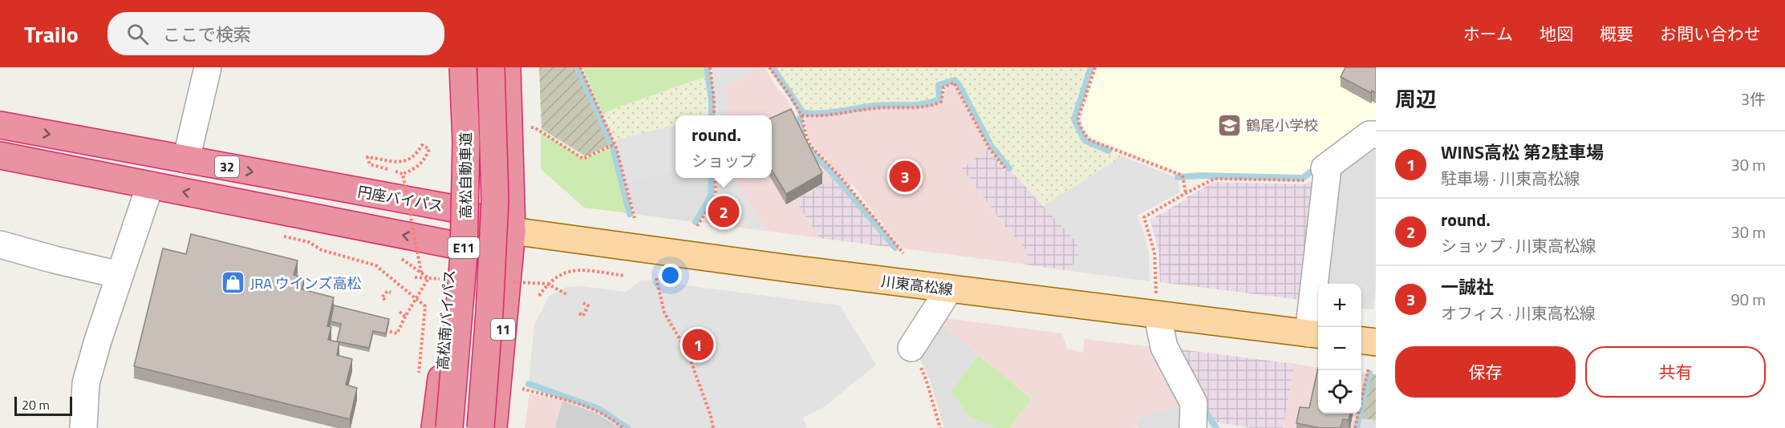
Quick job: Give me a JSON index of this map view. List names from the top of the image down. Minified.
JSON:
{"streets":{"highway":["32","高松自動車道","円座バイパス","E11","高松南バイパス","11"],"main road":["川東高松線"]},"crossings":[["32","円座バイパス"],["32","川東高松線"],["32","高松南バイパス"],["32","11"],["円座バイパス","川東高松線"],["円座バイパス","高松南バイパス"],["円座バイパス","11"],["川東高松線","11"]],"places":{"school or university":["鶴尾小学校"],"shop":["JRA ウインズ高松"]},"scale_bar":"20 m","page":{"header":"Trailo","search":"ここで検索","nav":["ホーム","地図","概要","お問い合わせ"],"heading":["周辺","3件"],"popup":["round.","ショップ"],"list":[{"mark":"1","name":"WINS高松 第2駐車場","note":"駐車場 · 川東高松線","value":"30 m"},{"mark":"2","name":"round.","note":"ショップ · 川東高松線","value":"30 m"},{"mark":"3","name":"一誠社","note":"オフィス · 川東高松線","value":"90 m"}],"pins":["3","2","1"],"map_buttons":["+","−"],"buttons":["保存","共有"],"scale":"20 m"}}
